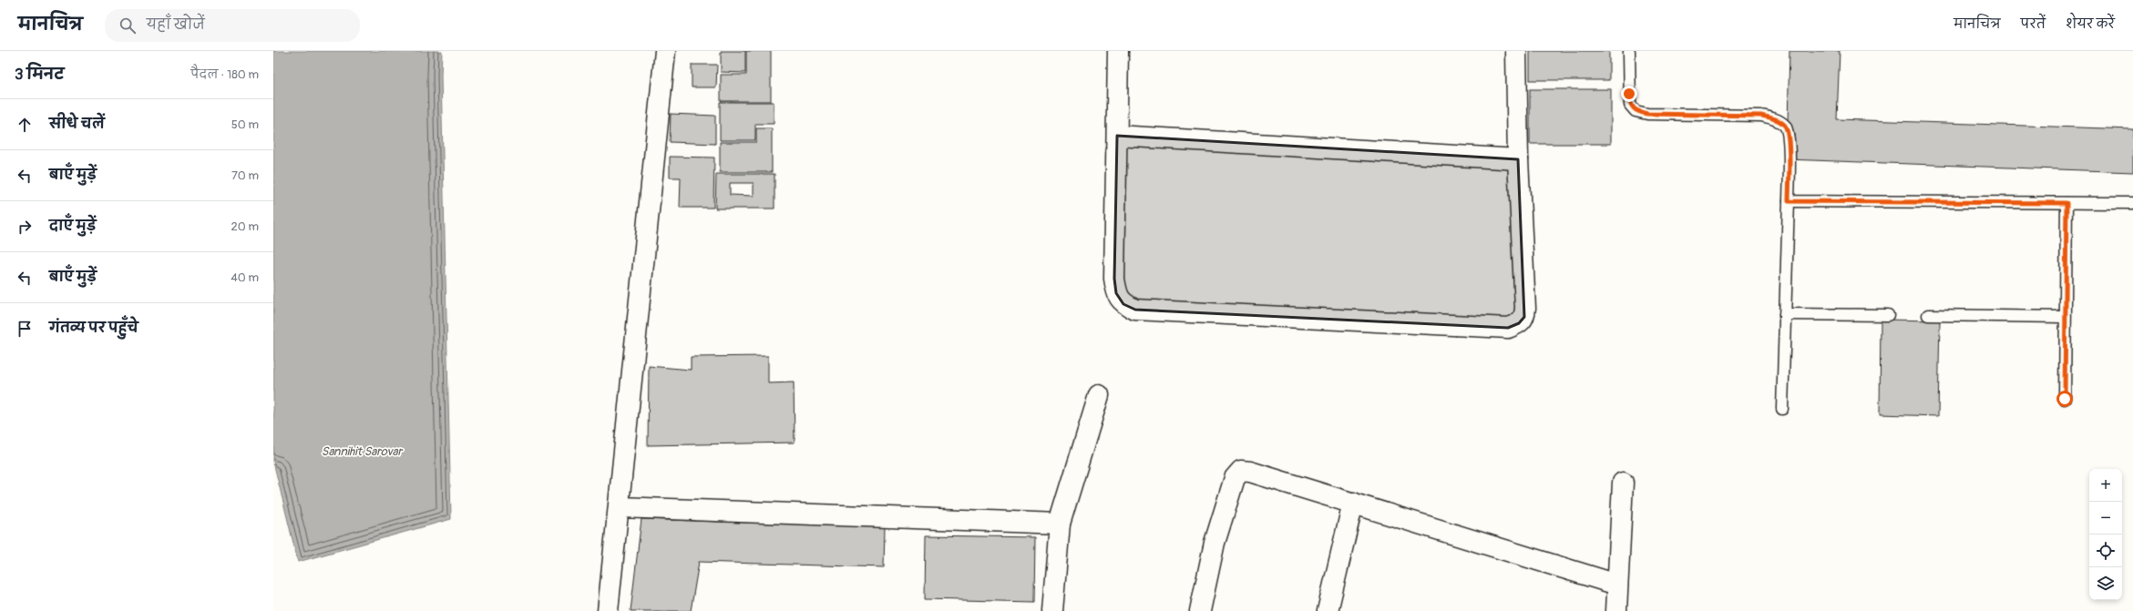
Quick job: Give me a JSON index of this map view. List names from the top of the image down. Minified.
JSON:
{"water":["Sannihit Sarovar"],"page":{"header":"मानचित्र","search":"यहाँ खोजें","nav":["मानचित्र","परतें","शेयर करें"],"heading":["3 मिनट","पैदल · 180 m"],"list":[["सीधे चलें","50 m"],["बाएँ मुड़ें","70 m"],["दाएँ मुड़ें","20 m"],["बाएँ मुड़ें","40 m"],"गंतव्य पर पहुँचे"],"map_buttons":["+","−"]}}
